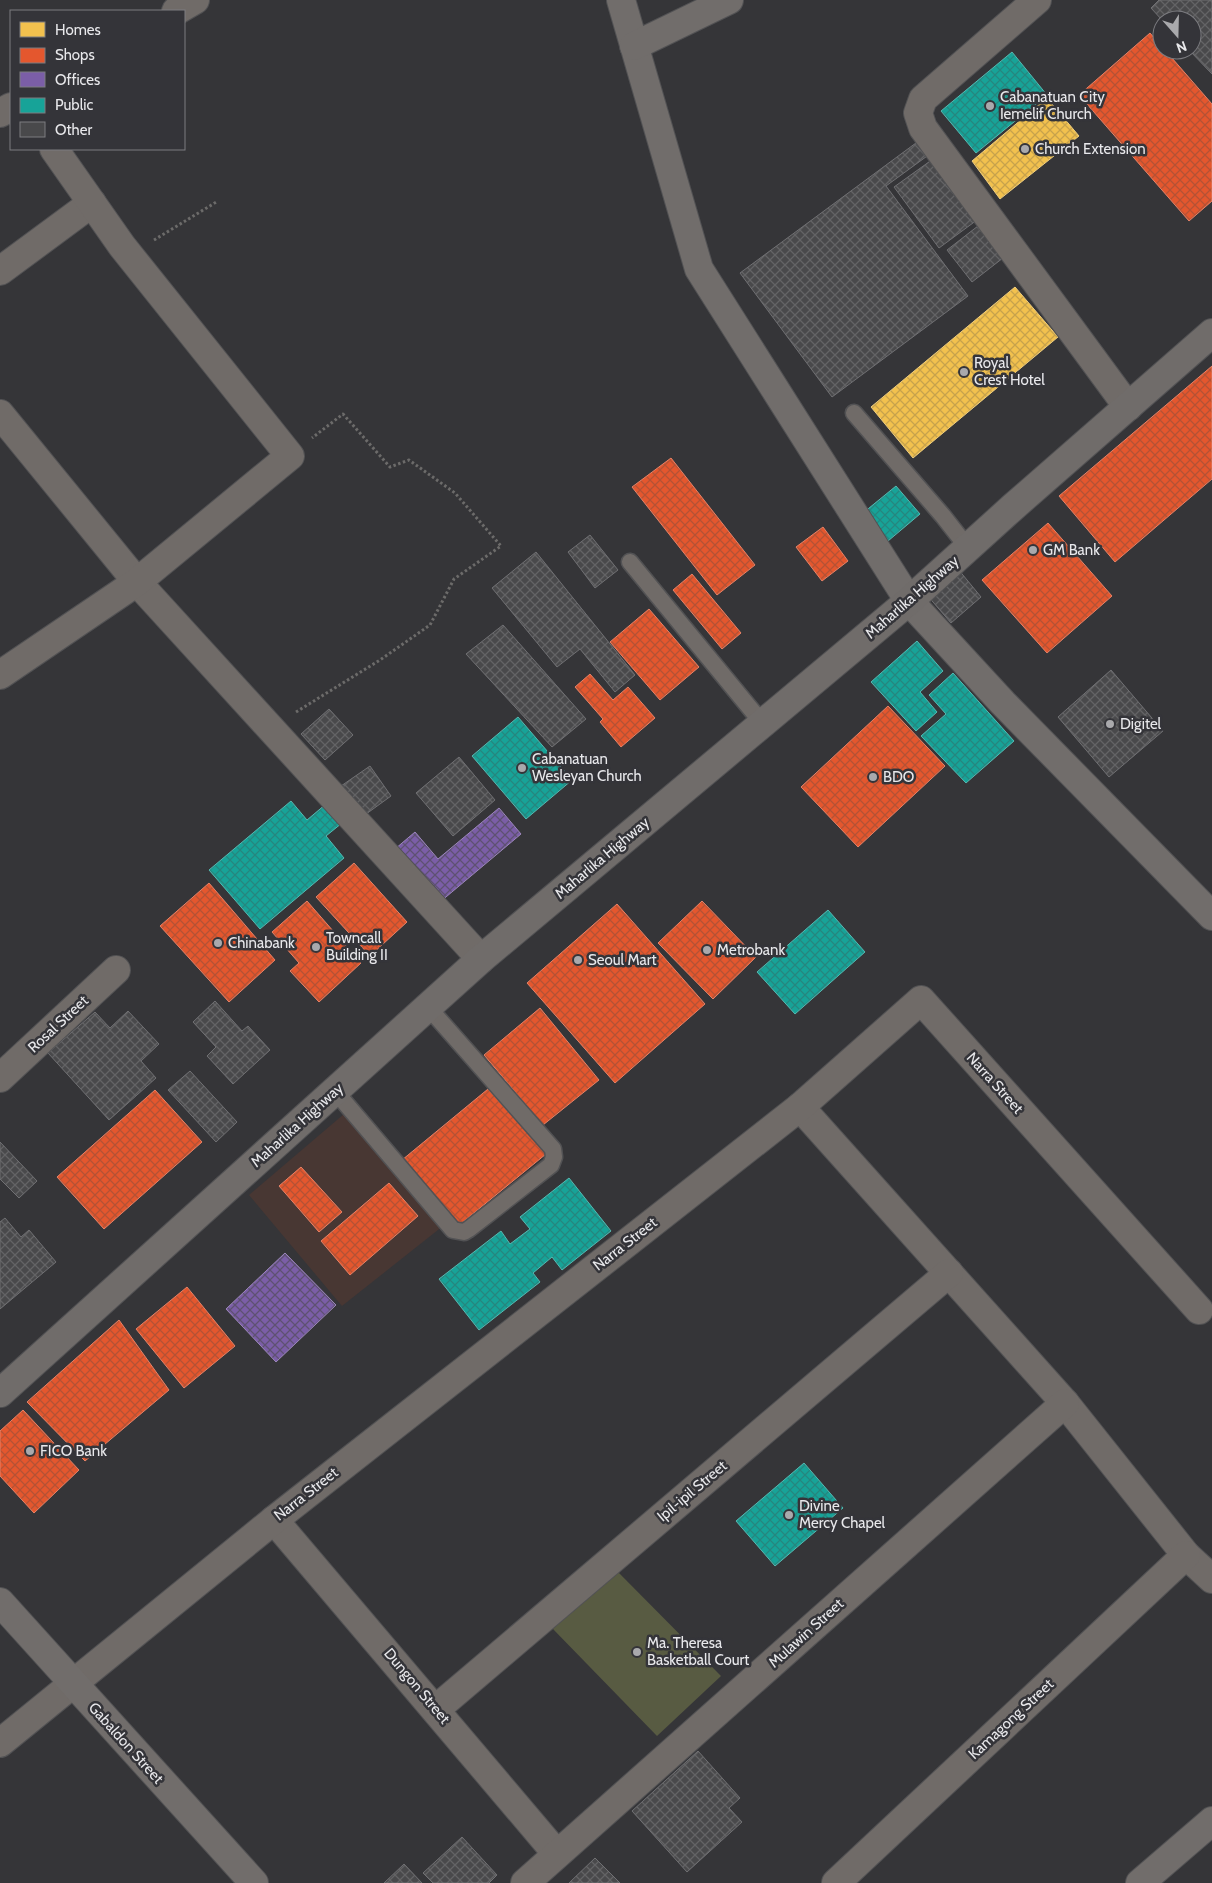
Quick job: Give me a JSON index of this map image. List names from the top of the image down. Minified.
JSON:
{"streets":{"main road":["Maharlika Highway"],"street":["Rosal Street","Narra Street","Ipil-ipil Street","Mulawin Street","Dungon Street","Kamagong Street","Gabaldon Street"]},"crossings":[["Narra Street","Dungon Street"],["Narra Street","Gabaldon Street"],["Ipil-ipil Street","Dungon Street"],["Mulawin Street","Dungon Street"]],"places":["Cabanatuan City Iemelif Church","Church Extension","Royal Crest Hotel","GM Bank","Digitel","Cabanatuan Wesleyan Church","BDO","Chinabank","Towncall Building II","Metrobank","Seoul Mart","FICO Bank","Divine Mercy Chapel","Ma. Theresa Basketball Court"],"legend":["Homes","Shops","Offices","Public","Other"],"north":"bottom"}
